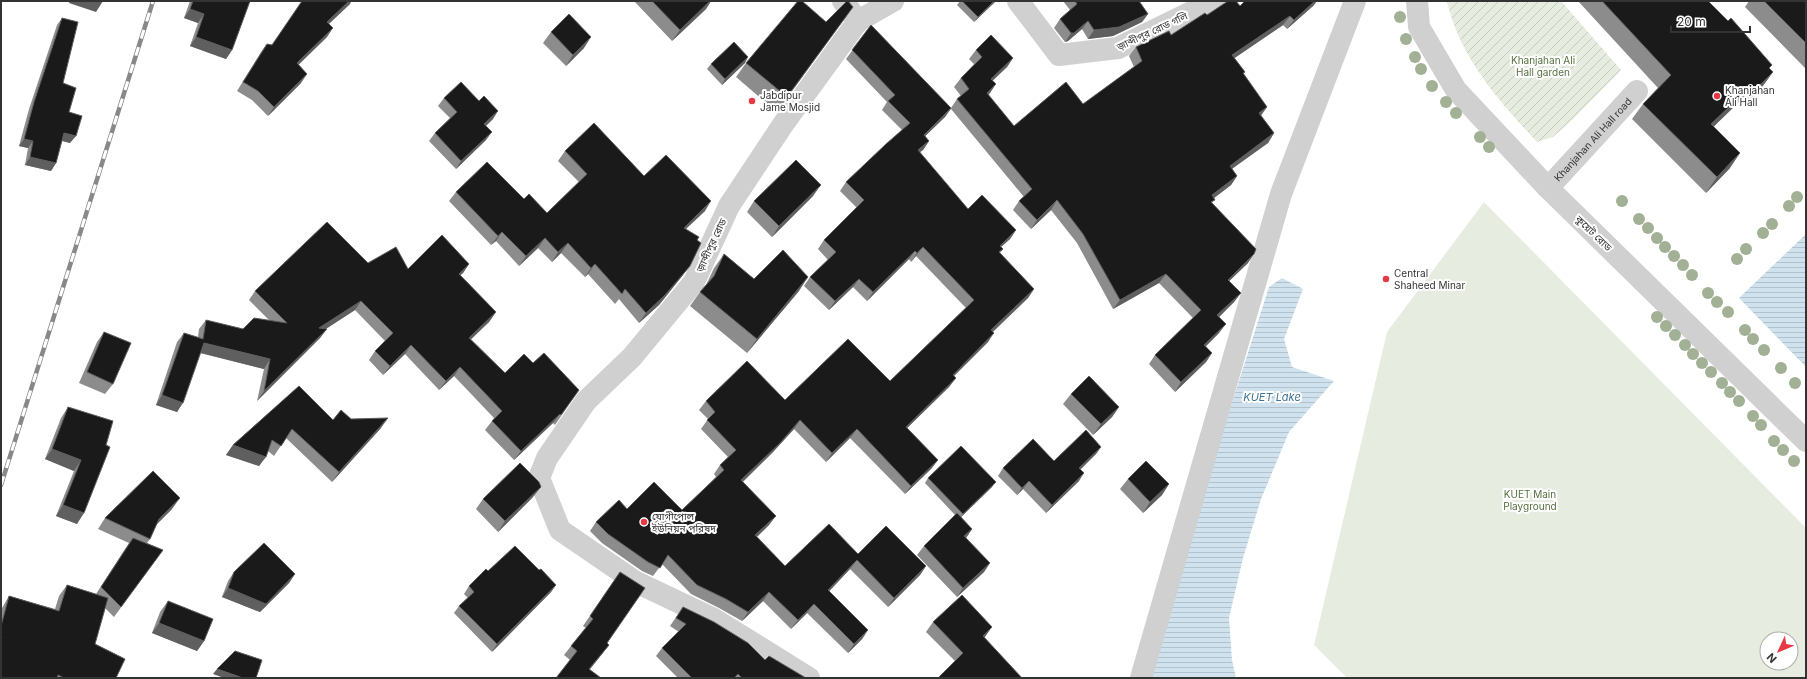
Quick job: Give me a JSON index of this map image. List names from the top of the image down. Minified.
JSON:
{"streets":{"street":["জ়াব্দীপুর রোড গলি","Khanjahan Ali Hall road","কুয়েট রোড","জ়াব্দীপুর রোড"]},"crossings":[["Khanjahan Ali Hall road","কুয়েট রোড"]],"water":["KUET Lake"],"parks":["Khanjahan Ali Hall garden","KUET Main Playground"],"places":["Khanjahan Ali Hall","Jabdipur Jame Mosjid","Central Shaheed Minar","যোগীপোল ইউনিয়ন পরিষদ"],"scale_bar":"20 m","north":"bottom left"}
